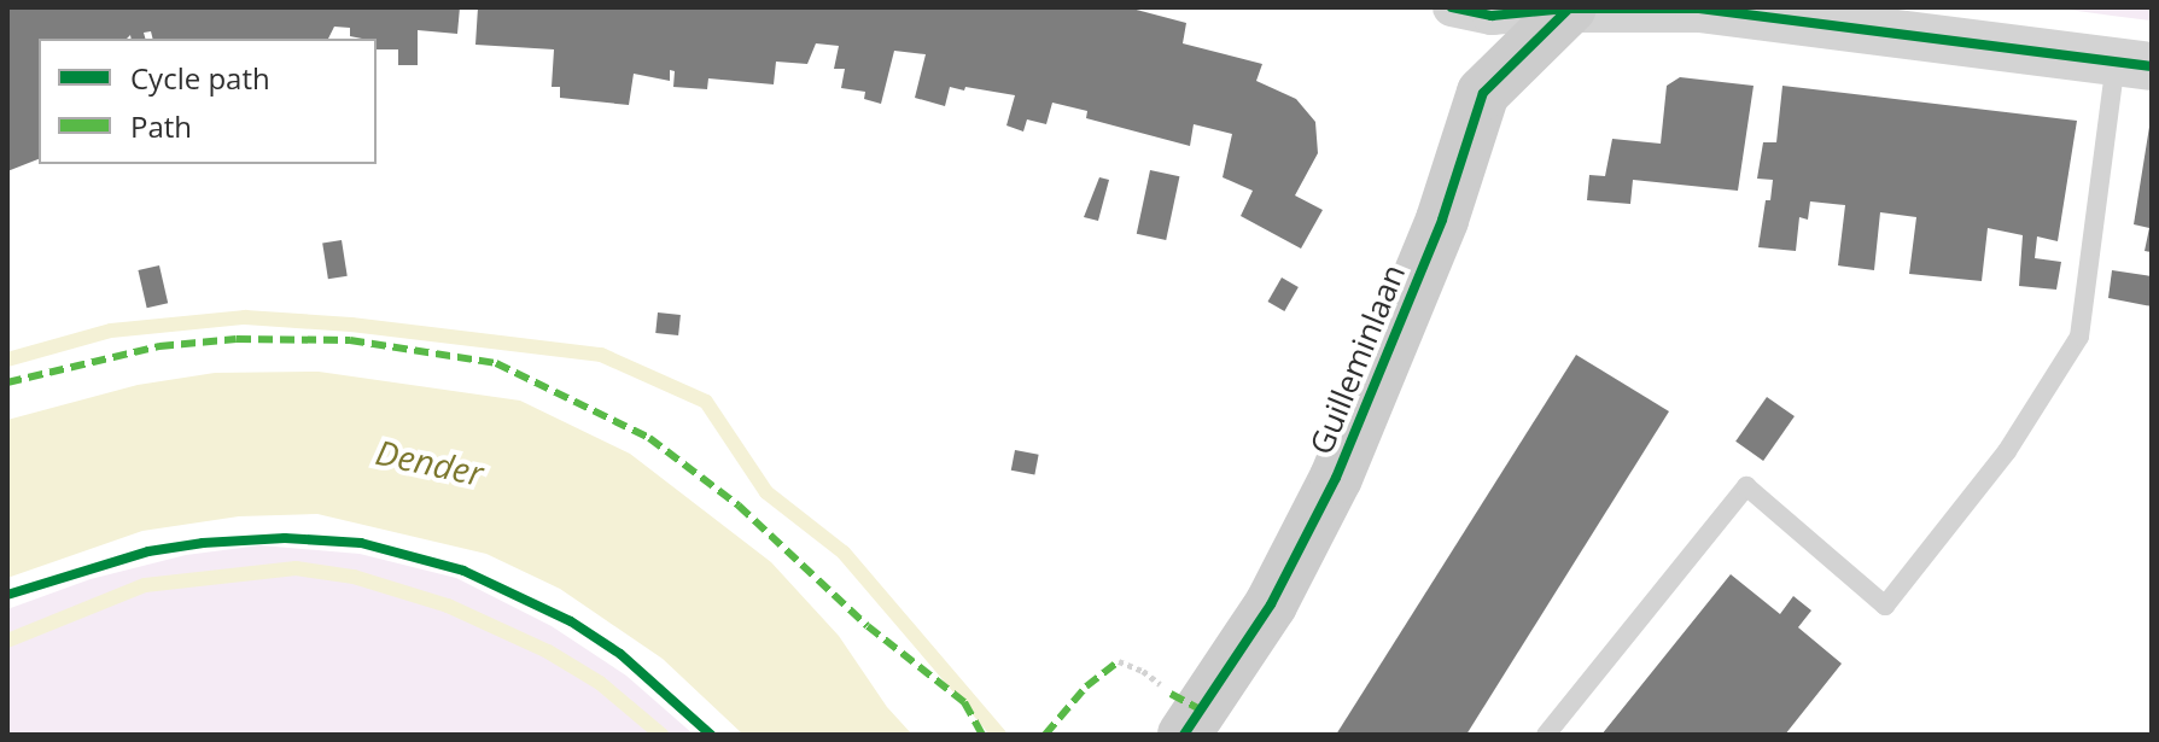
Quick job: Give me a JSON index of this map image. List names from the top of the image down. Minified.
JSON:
{"streets":{"main road":["Guilleminlaan"]},"water":["Dender"],"legend":["Cycle path","Path"]}
